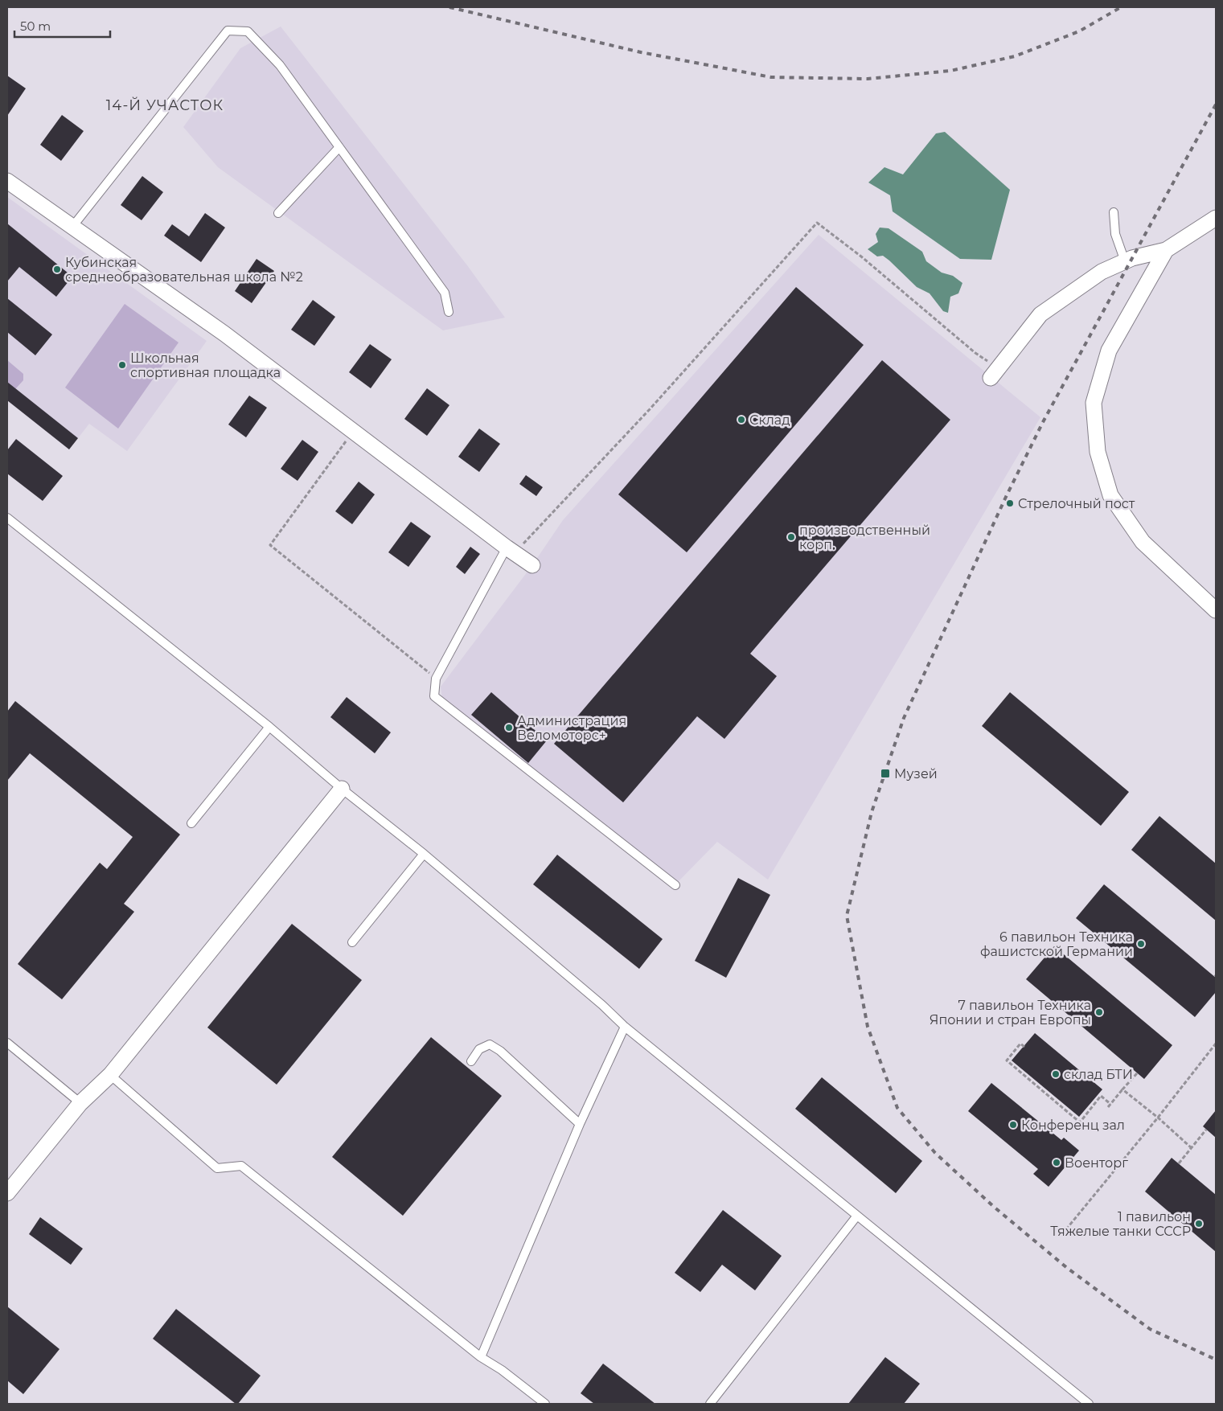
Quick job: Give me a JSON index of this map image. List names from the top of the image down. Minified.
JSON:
{"districts":["14-Й УЧАСТОК"],"places":{"other":["Кубинская среднеобразовательная школа №2","Школьная спортивная площадка","Склад","Стрелочный пост","производственный корп.","Администрация Веломоторс+","6 павильон Техника фашистской Германии","7 павильон Техника Японии и стран Европы","склад БТИ","Конференц зал","Военторг","1 павильон Тяжелые танки СССР"],"transit":["Музей"]},"scale_bar":"50 m"}
